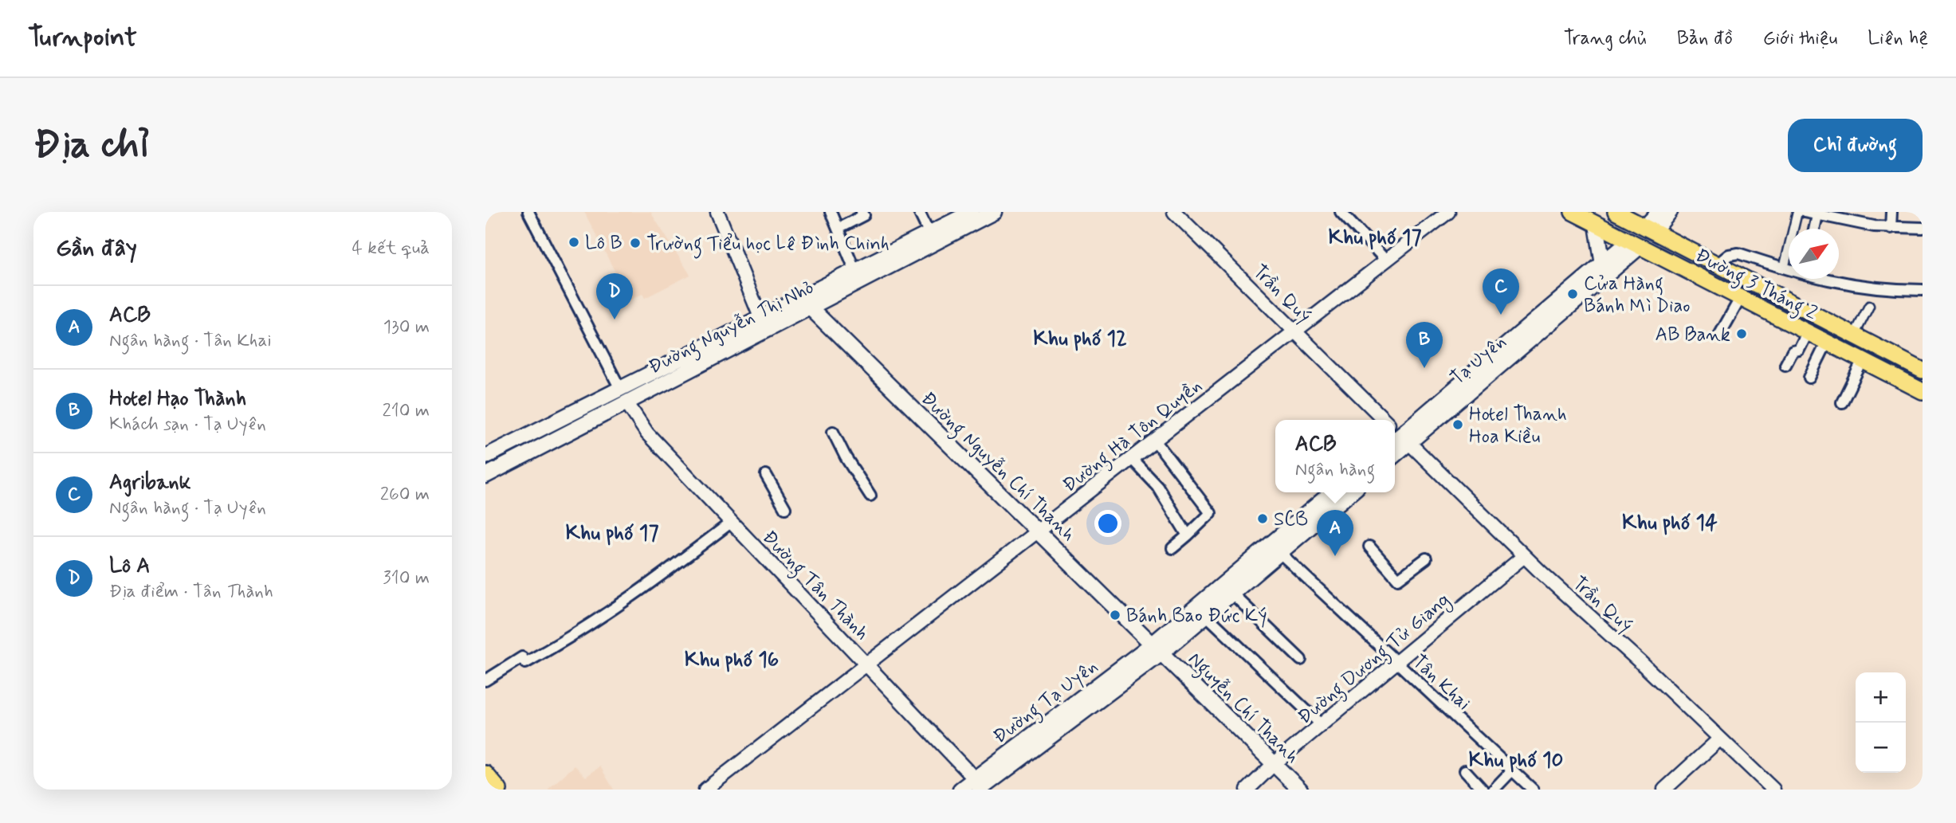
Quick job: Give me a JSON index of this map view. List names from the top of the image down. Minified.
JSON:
{"streets":{"main road":["Đường 3 Tháng 2","Đường Nguyễn Thị Nhỏ","Tạ Uyên","Đường Nguyễn Chí Thanh","Đường Tạ Uyên","Nguyễn Chí Thanh"],"street":["Trần Quý","Đường Hà Tôn Quyền","Đường Tân Thành","Đường Dương Tử Giang","Tân Khai"]},"crossings":[["Đường 3 Tháng 2","Tạ Uyên"],["Trần Quý","Tạ Uyên"],["Trần Quý","Đường Hà Tôn Quyền"],["Trần Quý","Đường Dương Tử Giang"],["Đường Nguyễn Thị Nhỏ","Đường Nguyễn Chí Thanh"],["Đường Nguyễn Thị Nhỏ","Đường Tân Thành"],["Đường Hà Tôn Quyền","Đường Nguyễn Chí Thanh"],["Đường Hà Tôn Quyền","Đường Tân Thành"],["Đường Nguyễn Chí Thanh","Đường Tạ Uyên"],["Đường Nguyễn Chí Thanh","Nguyễn Chí Thanh"],["Đường Tân Thành","Đường Tạ Uyên"],["Đường Dương Tử Giang","Tân Khai"],["Đường Dương Tử Giang","Nguyễn Chí Thanh"],["Đường Tạ Uyên","Nguyễn Chí Thanh"]],"districts":["Khu phố 17","Khu phố 12","Khu phố 14","Khu phố 17","Khu phố 16","Khu phố 10"],"places":["Lô B","Trường Tiểu học Lê Đình Chinh","Cửa Hàng Bánh Mì Diao","AB Bank","Hotel Thanh Hoa Kiều","SCB","Bánh Bao Đức Ký"],"north":"top right","page":{"header":"Turnpoint","nav":["Trang chủ","Bản đồ","Giới thiệu","Liên hệ"],"buttons":"Chỉ đường","title":"Địa chỉ","heading":["Gần đây","4 kết quả"],"pins":["C","D","B","A"],"list":[{"mark":"A","name":"ACB","note":"Ngân hàng · Tân Khai","value":"130 m"},{"mark":"B","name":"Hotel Hạo Thành","note":"Khách sạn · Tạ Uyên","value":"210 m"},{"mark":"C","name":"Agribank","note":"Ngân hàng · Tạ Uyên","value":"260 m"},{"mark":"D","name":"Lô A","note":"Địa điểm · Tân Thành","value":"310 m"}],"popup":["ACB","Ngân hàng"],"map_buttons":["+","−"]}}
